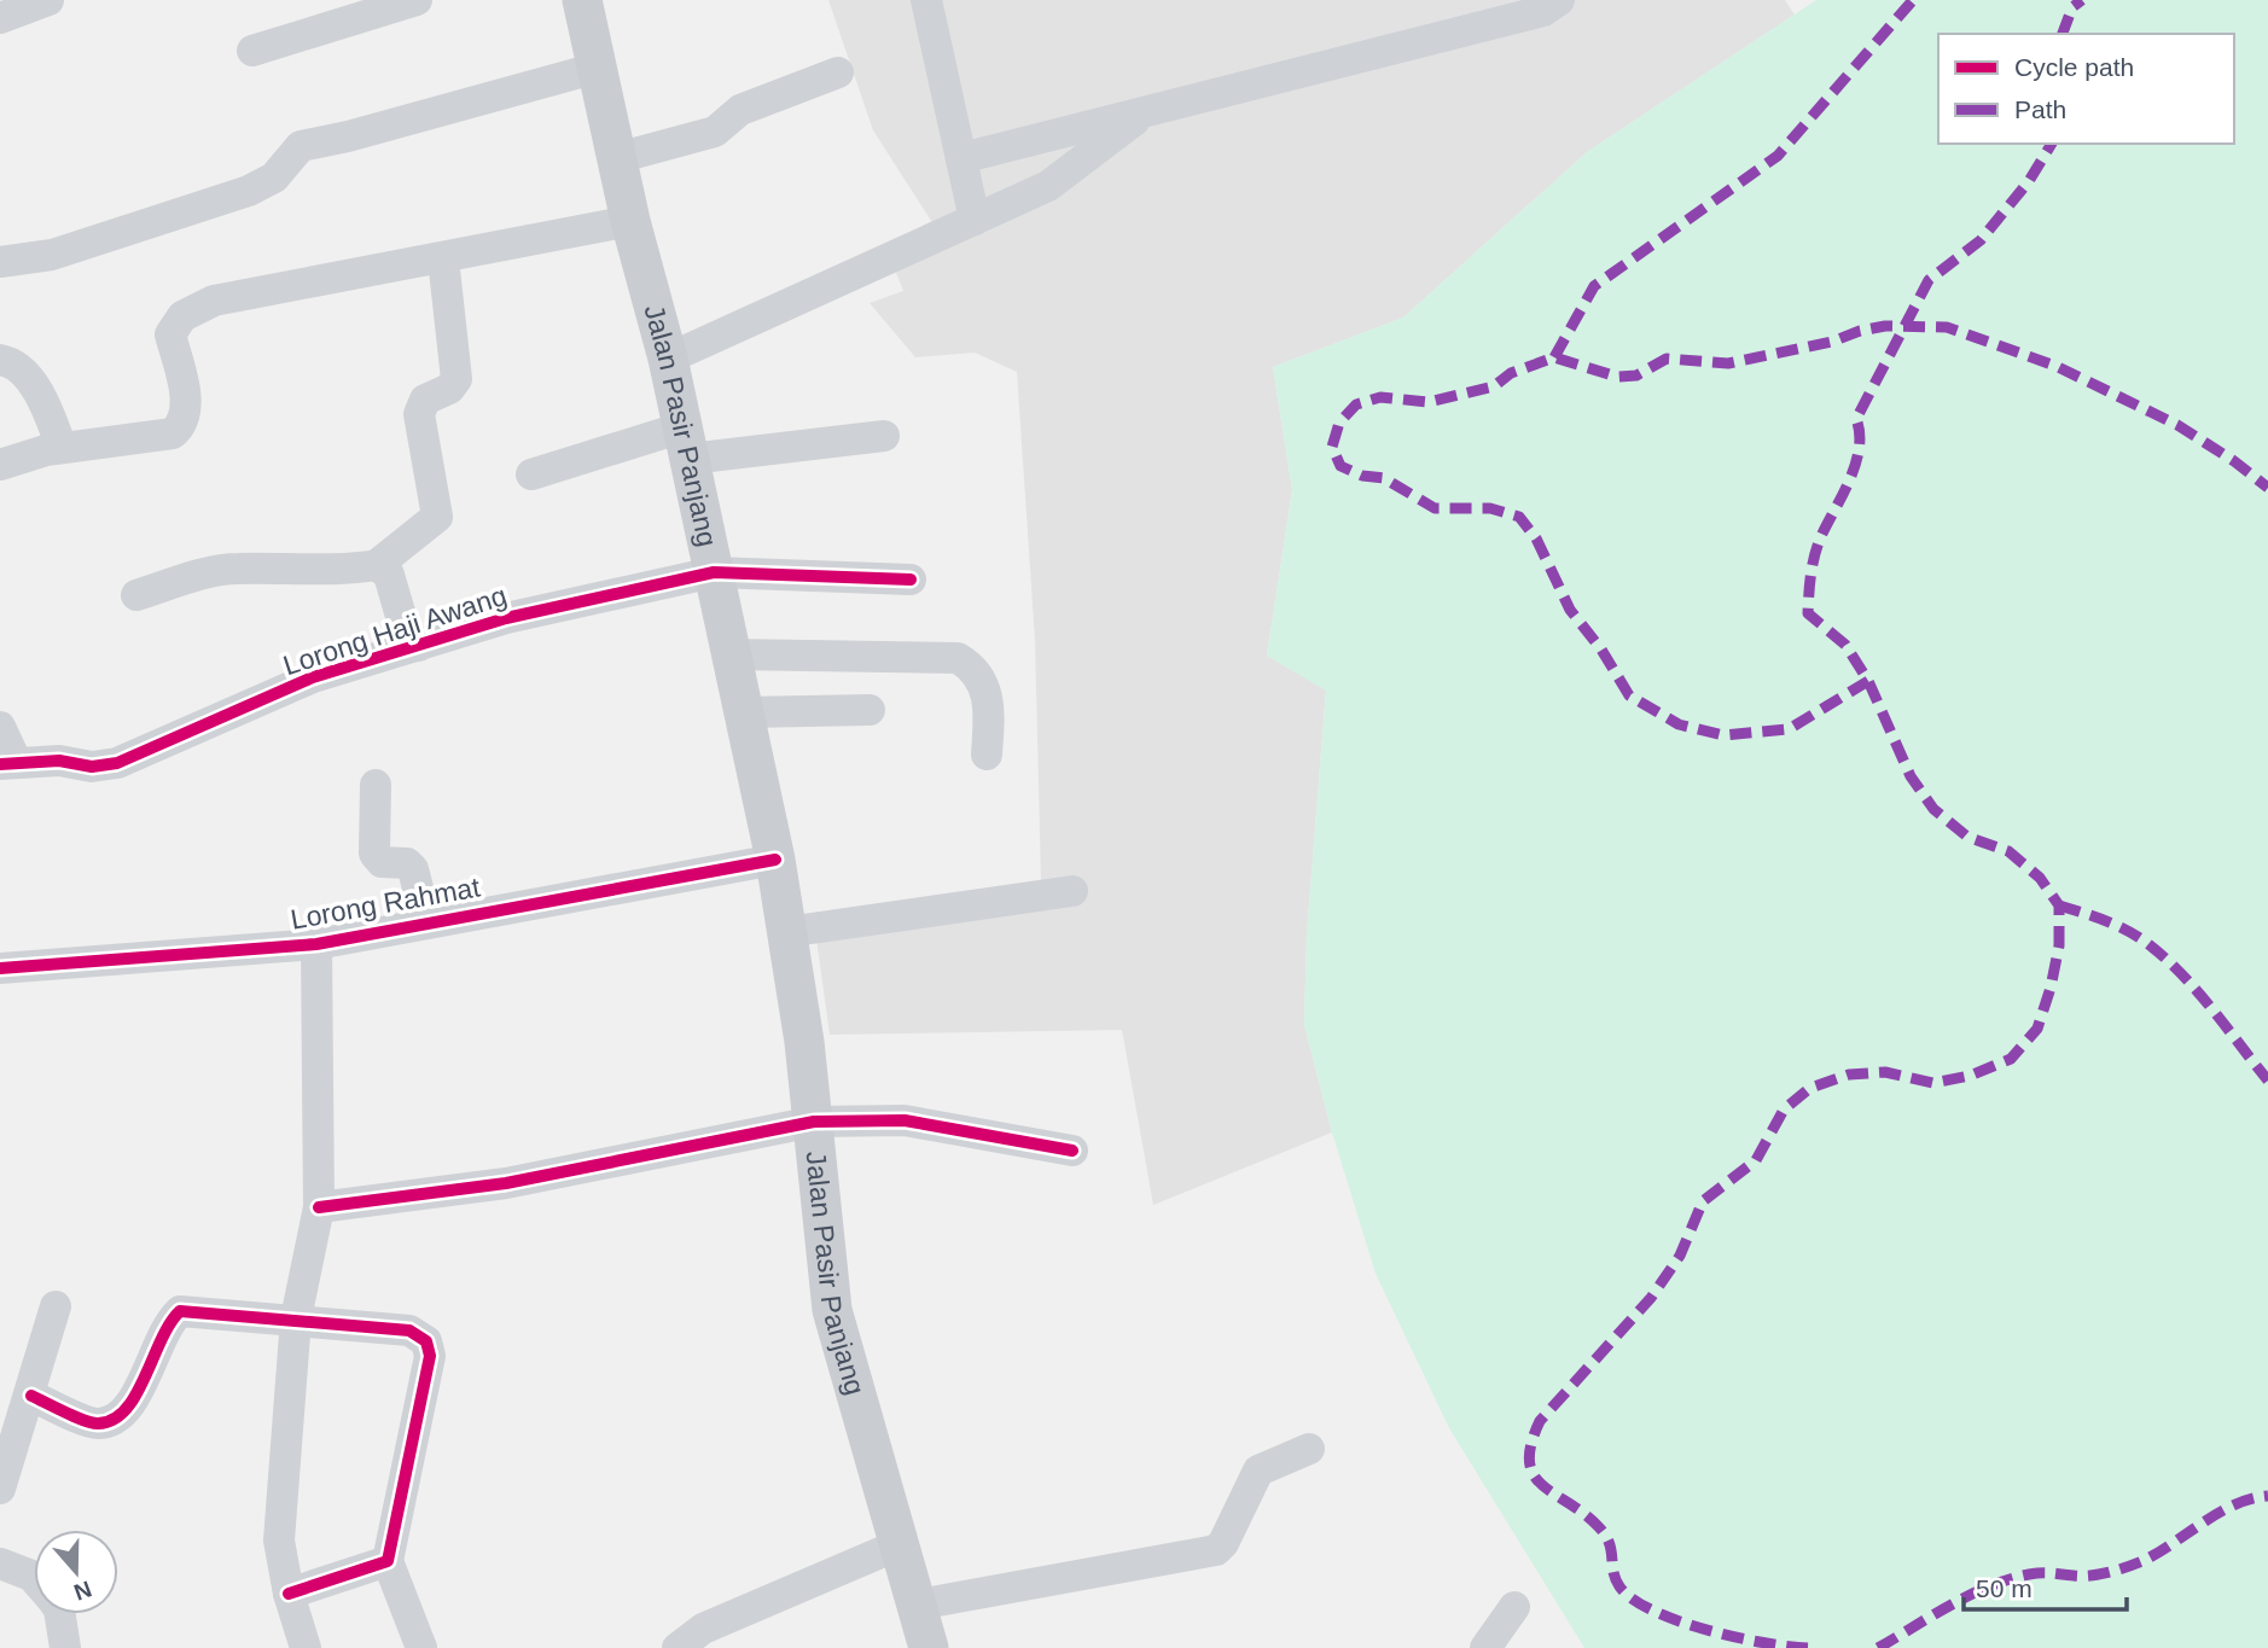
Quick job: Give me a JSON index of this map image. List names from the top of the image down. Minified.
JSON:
{"streets":{"main road":["Jalan Pasir Panjang"],"street":["Lorong Haji Awang","Lorong Rahmat"]},"crossings":[["Jalan Pasir Panjang","Lorong Haji Awang"],["Jalan Pasir Panjang","Lorong Rahmat"]],"legend":["Cycle path","Path"],"scale_bar":"50 m","north":"bottom"}
